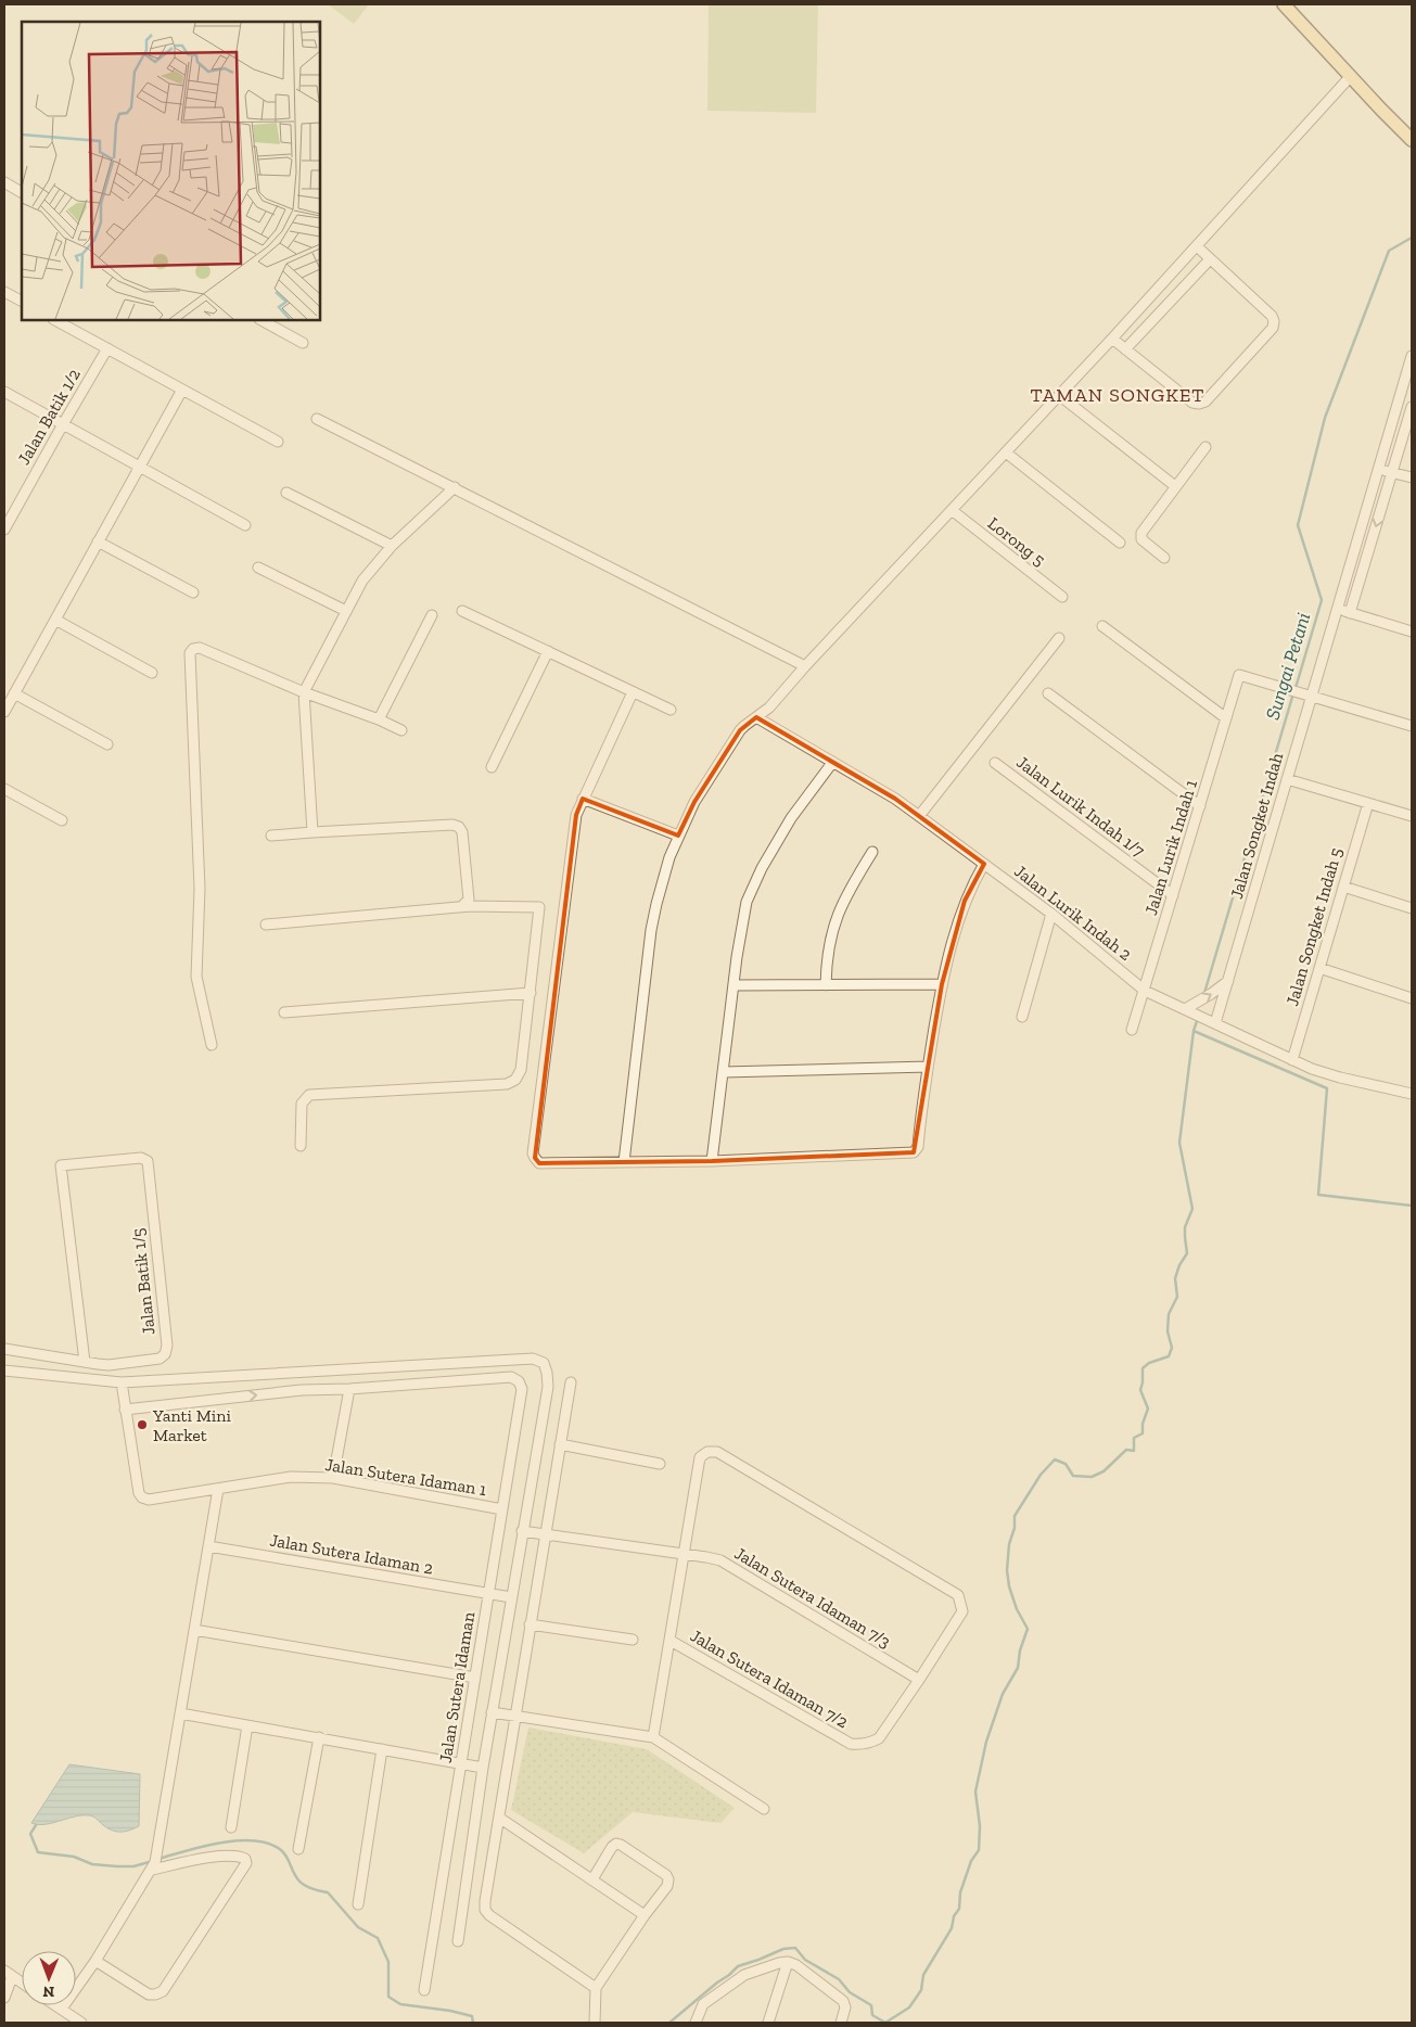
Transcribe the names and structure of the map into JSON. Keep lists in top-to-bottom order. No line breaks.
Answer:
{"streets":{"street":["Jalan Batik 1/2","Lorong 5","Jalan Lurik Indah 1/7","Jalan Songket Indah","Jalan Lurik Indah 1","Jalan Lurik Indah 2","Jalan Songket Indah 5","Jalan Batik 1/5","Jalan Sutera Idaman 1","Jalan Sutera Idaman 2","Jalan Sutera Idaman 7/3","Jalan Sutera Idaman 7/2","Jalan Sutera Idaman"]},"crossings":[["Jalan Lurik Indah 1/7","Jalan Lurik Indah 1"],["Jalan Songket Indah","Jalan Lurik Indah 1"],["Jalan Songket Indah","Jalan Lurik Indah 2"],["Jalan Lurik Indah 1","Jalan Lurik Indah 2"],["Jalan Lurik Indah 2","Jalan Songket Indah 5"],["Jalan Sutera Idaman 1","Jalan Sutera Idaman"],["Jalan Sutera Idaman 2","Jalan Sutera Idaman"],["Jalan Sutera Idaman 7/3","Jalan Sutera Idaman 7/2"]],"districts":["TAMAN SONGKET"],"water":["Sungai Petani"],"places":["Yanti Mini Market"],"north":"bottom"}
